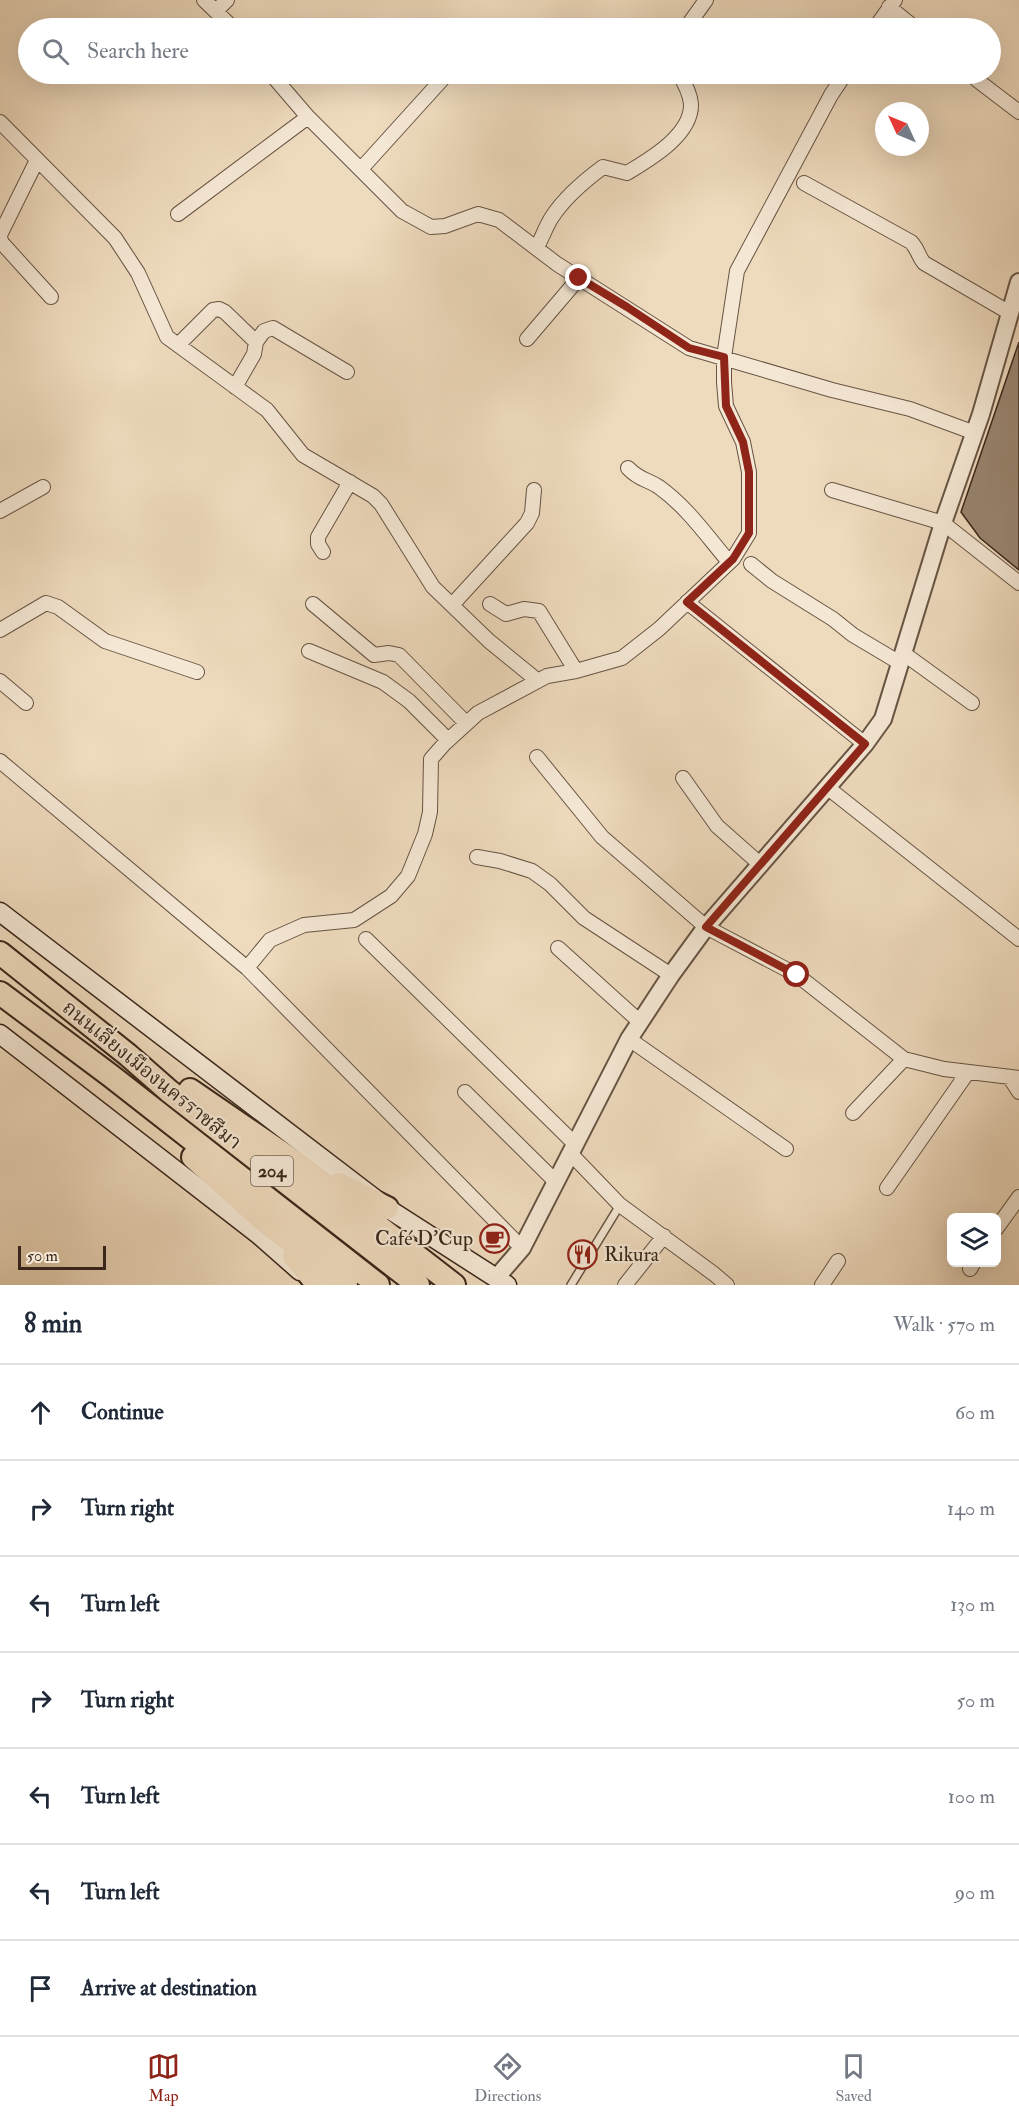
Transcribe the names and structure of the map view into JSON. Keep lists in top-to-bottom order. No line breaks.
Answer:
{"streets":{"highway":["ถนนเลี่ยงเมืองนครราชสีมา","204"]},"places":{"cafe":["Café D'Cup"],"restaurant":["Rikura"]},"scale_bar":"50 m","north":"top left","page":{"search":"Search here","scale":"50 m","heading":["8 min","Walk · 570 m"],"list":[["Continue","60 m"],["Turn right","140 m"],["Turn left","130 m"],["Turn right","50 m"],["Turn left","100 m"],["Turn left","90 m"],"Arrive at destination"],"nav":["Map","Directions","Saved"]}}
